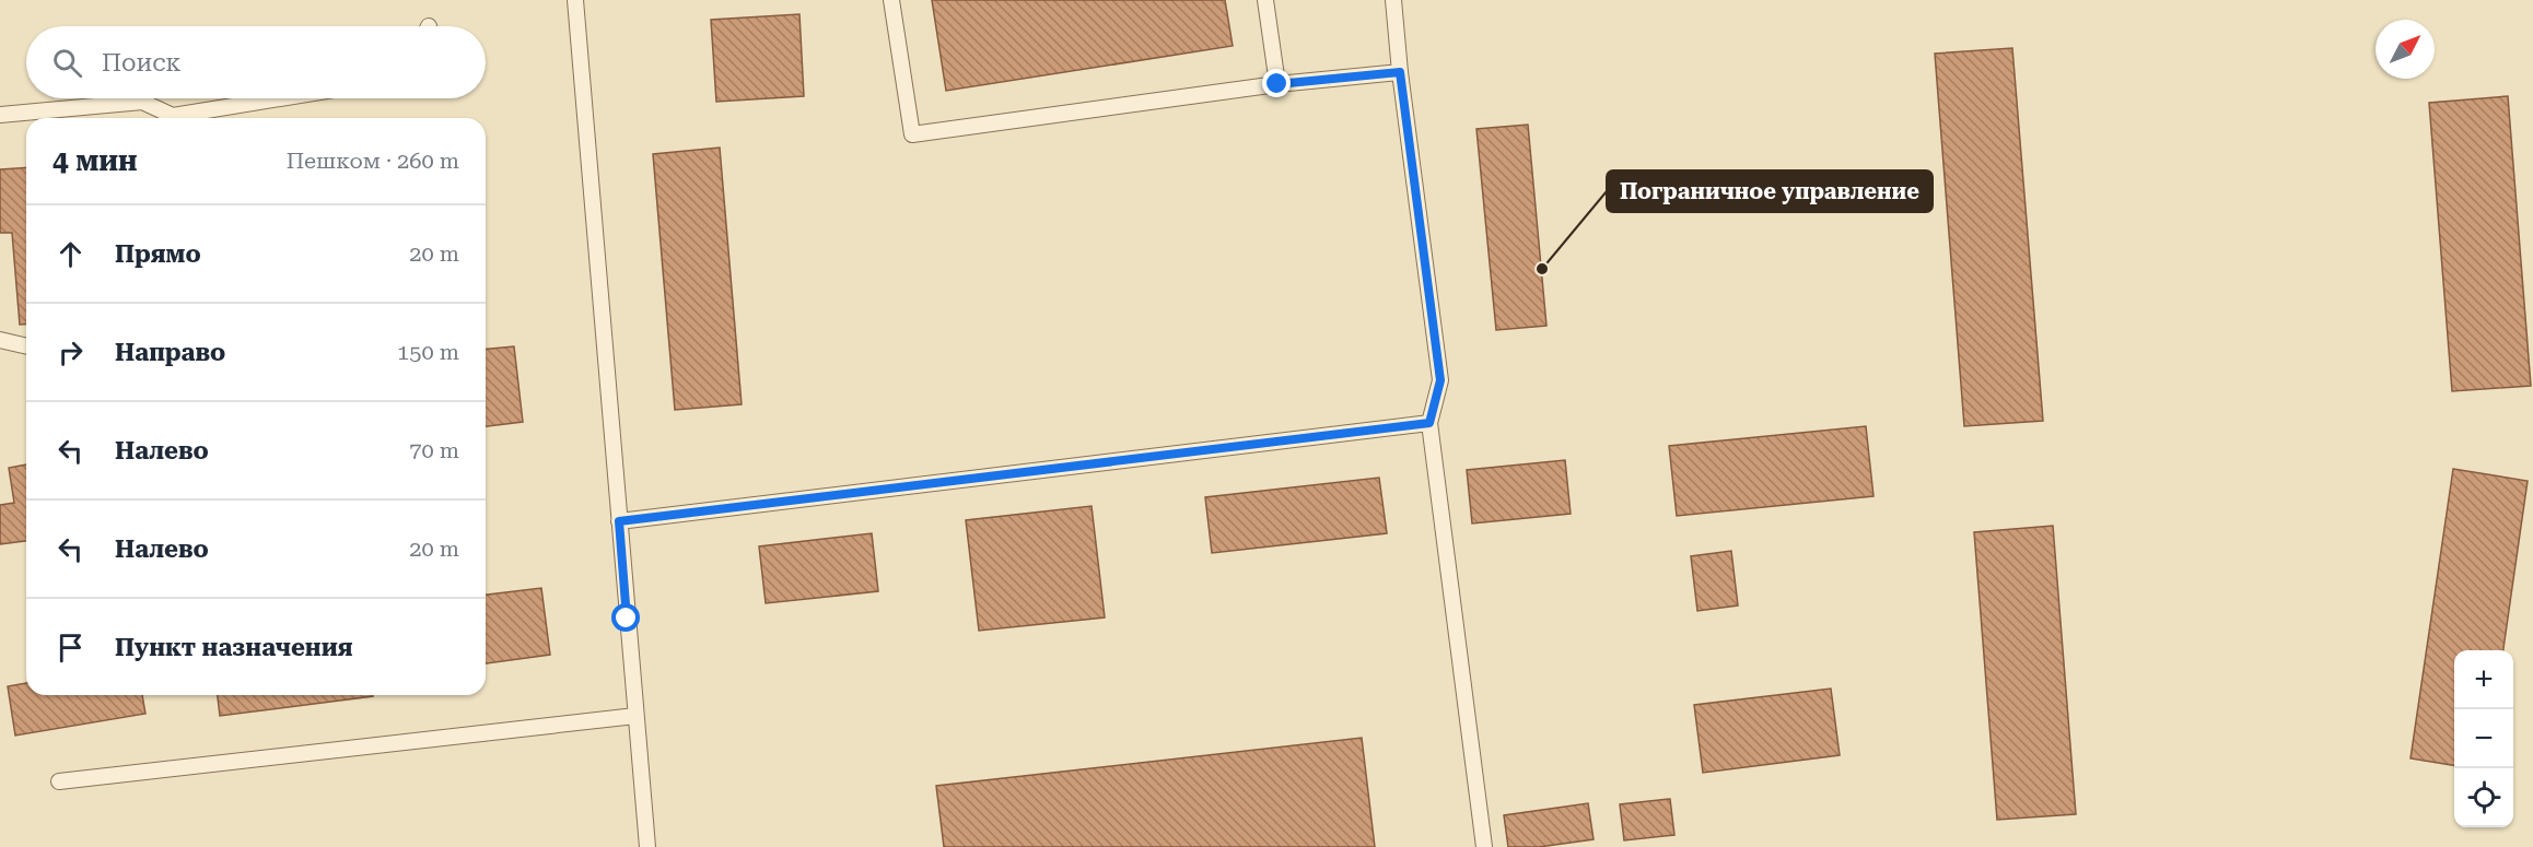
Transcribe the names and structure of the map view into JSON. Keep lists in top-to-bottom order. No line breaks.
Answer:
{"places":["Пограничное управление"],"north":"top right","page":{"search":"Поиск","heading":["4 мин","Пешком · 260 m"],"list":[["Прямо","20 m"],["Направо","150 m"],["Налево","70 m"],["Налево","20 m"],"Пункт назначения"],"map_buttons":["+","−"]}}
